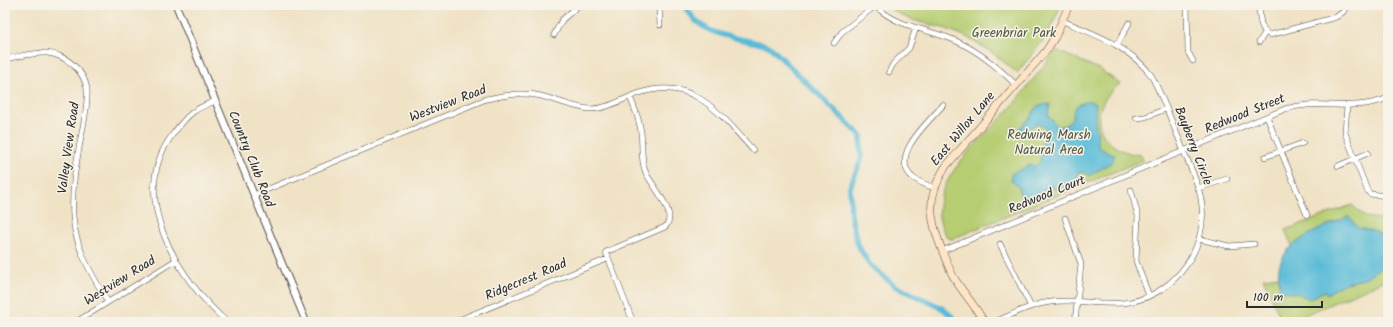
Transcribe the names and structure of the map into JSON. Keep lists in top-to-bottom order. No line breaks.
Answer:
{"streets":{"main road":["East Willox Lane"],"street":["Westview Road","Redwood Street","Bayberry Circle","Valley View Road","Country Club Road","Redwood Court","Ridgecrest Road"]},"crossings":[["Westview Road","Valley View Road"],["Westview Road","Country Club Road"],["Redwood Street","Bayberry Circle"],["Redwood Street","Redwood Court"],["East Willox Lane","Bayberry Circle"],["East Willox Lane","Redwood Court"]],"parks":["Greenbriar Park","Redwing Marsh Natural Area"],"scale_bar":"100 m"}
